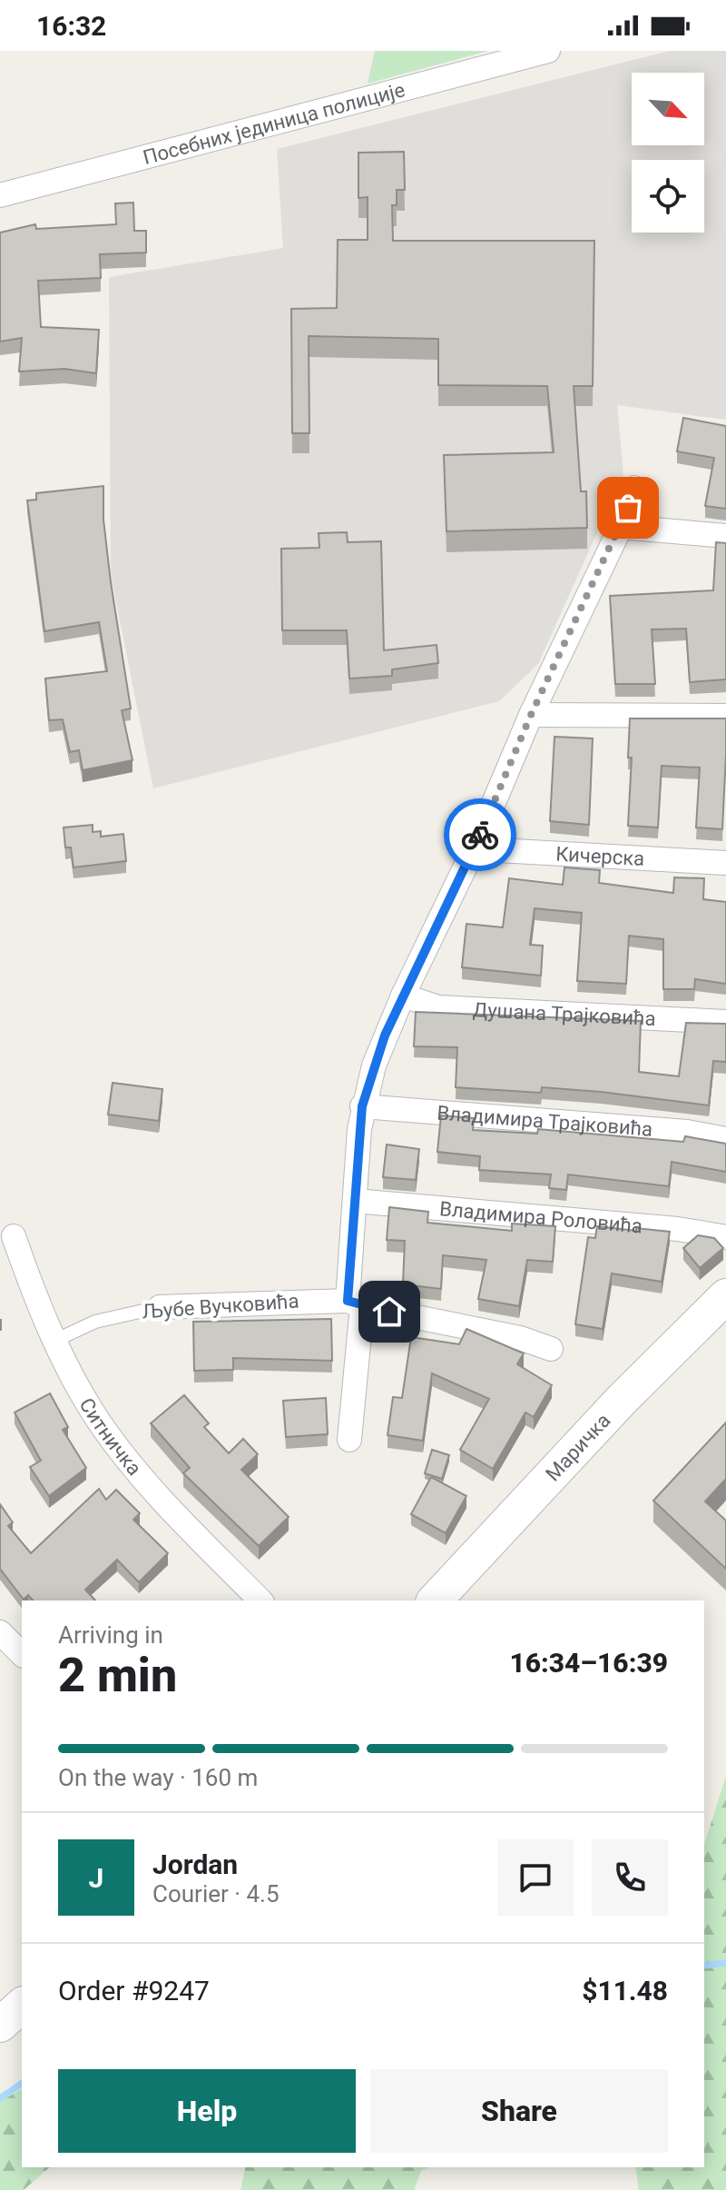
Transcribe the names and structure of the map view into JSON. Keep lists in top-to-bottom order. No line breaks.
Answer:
{"streets":{"street":["Посебних јединица полиције","Кичерска","Душана Трајковића","Владимира Трајковића","Владимира Роловића","Љубе Вучковића","Ситничка","Маричка"]},"crossings":[["Љубе Вучковића","Ситничка"]],"north":"bottom right","page":{"status":"16:32","heading":["2 min","Arriving in","16:34–16:39"],"panel":["Jordan","Courier · 4.5","Order #9247","$11.48"],"bar":"On the way · 160 m","round":"J","buttons":["Help","Share"]}}
